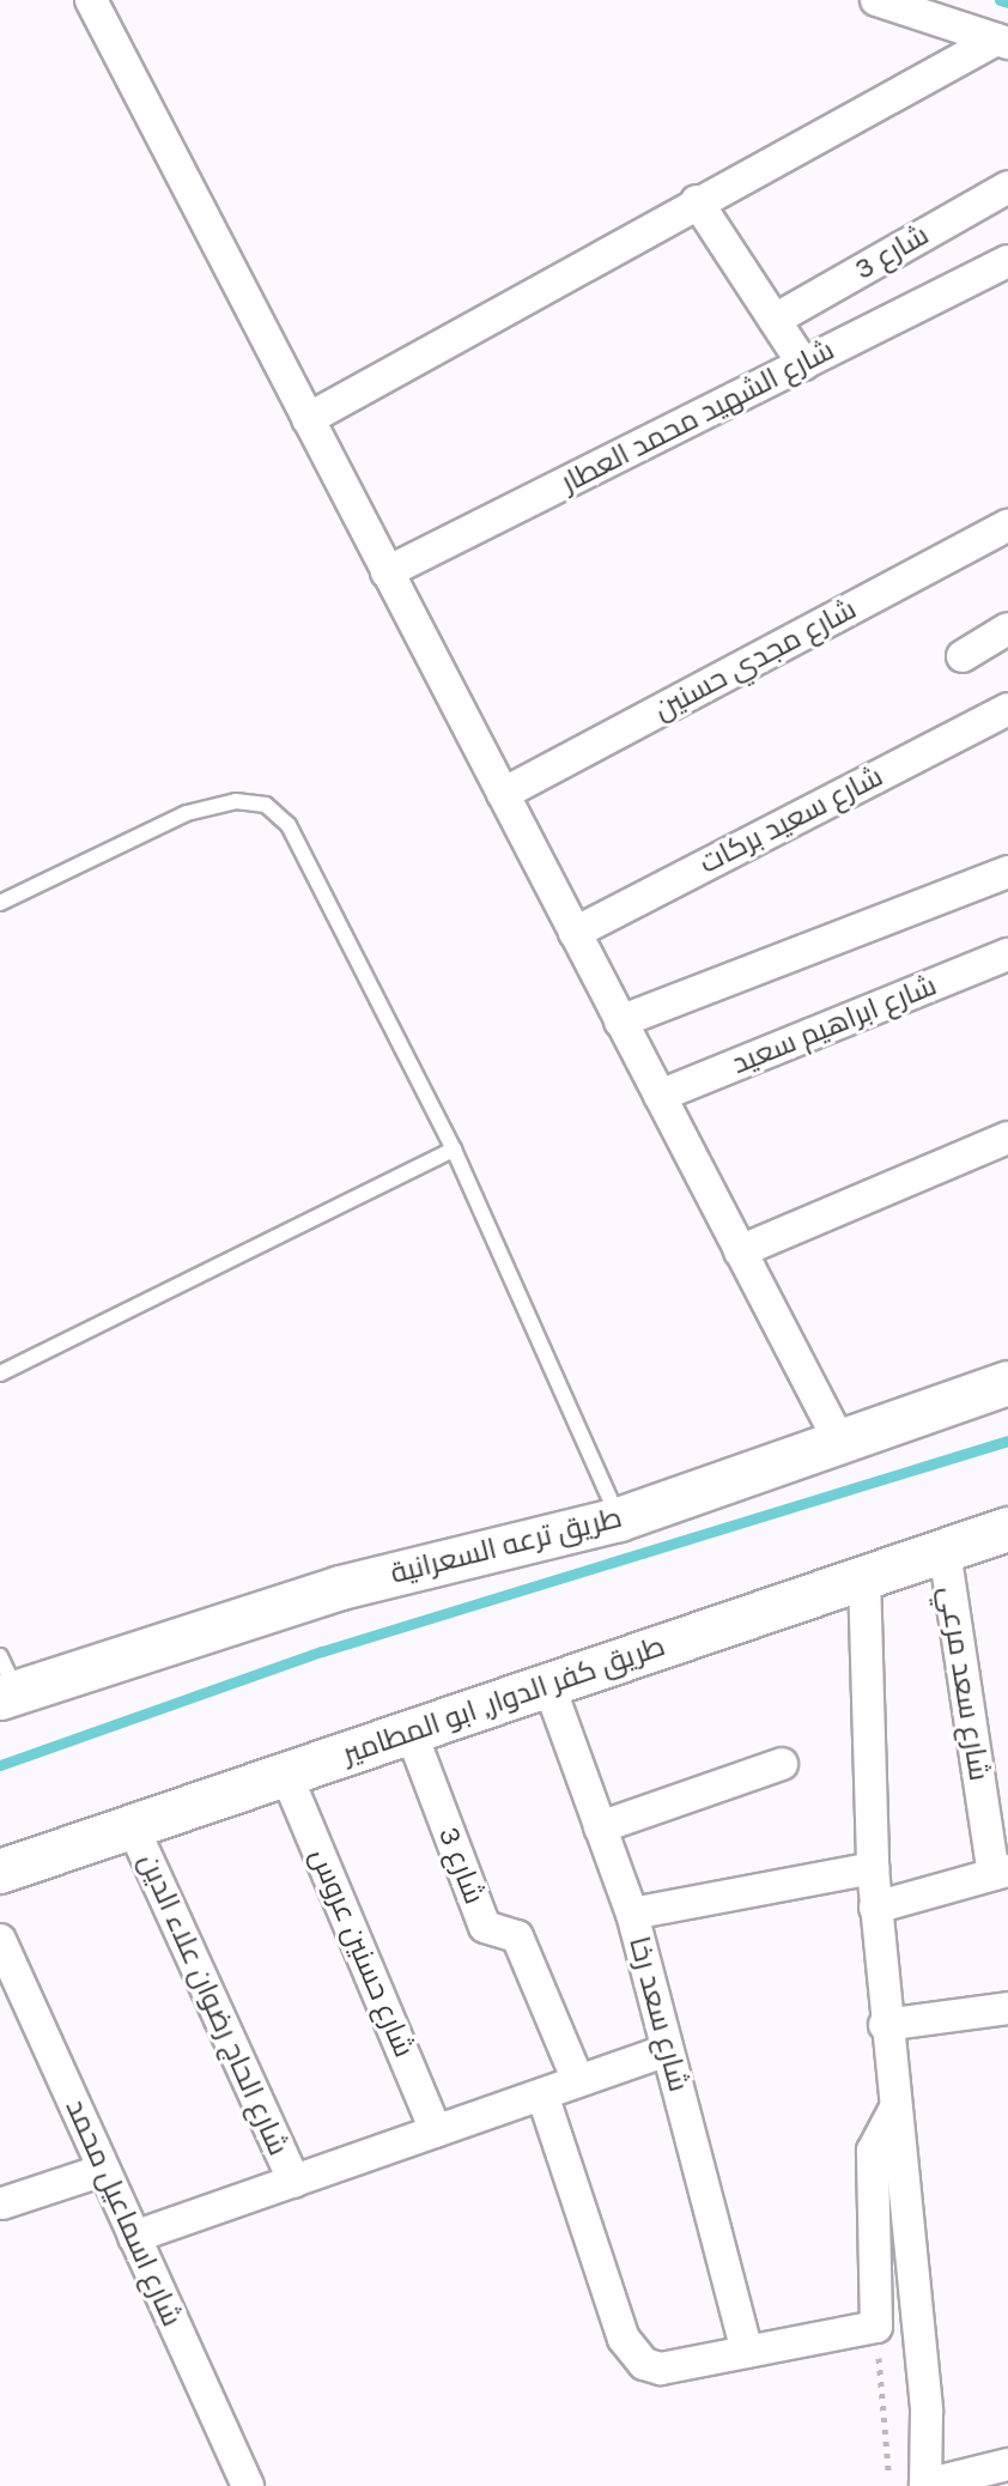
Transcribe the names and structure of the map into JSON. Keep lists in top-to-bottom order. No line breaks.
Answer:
{"streets":{"main road":["طريق ترعه السعرانية","طريق كفر الدوار, ابو المطامير"],"street":["شارع 3","شارع الشهيد محمد العطار","شارع مجدي حسنين","شارع سعيد بركات","شارع ابراهيم سعيد","شارع سعد مرعي","شارع حسنين عروس","شارع الحاج رضوان علاء الدين","شارع سعد رخا","شارع اسماعيل محمد"]},"crossings":[["شارع 3","طريق كفر الدوار, ابو المطامير"],["شارع سعد مرعي","طريق كفر الدوار, ابو المطامير"],["طريق كفر الدوار, ابو المطامير","شارع حسنين عروس"],["طريق كفر الدوار, ابو المطامير","شارع الحاج رضوان علاء الدين"],["طريق كفر الدوار, ابو المطامير","شارع سعد رخا"]]}
